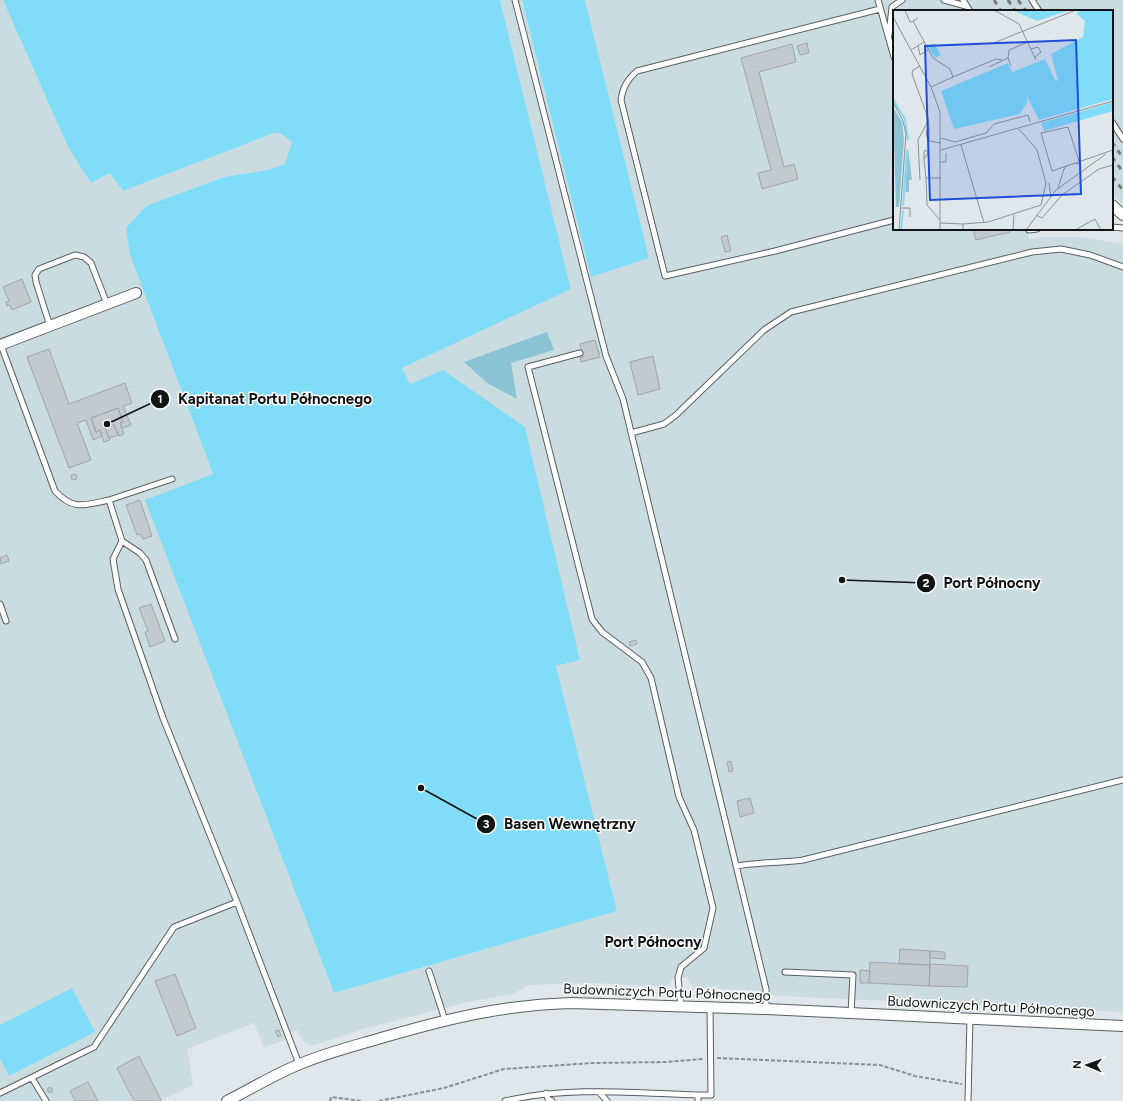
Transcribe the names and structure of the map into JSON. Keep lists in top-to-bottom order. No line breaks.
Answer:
{"streets":{"street":["Budowniczych Portu Północnego"]},"districts":["Port Północny"],"places":["Kapitanat Portu Północnego","Port Północny","Basen Wewnętrzny"],"north":"left"}
